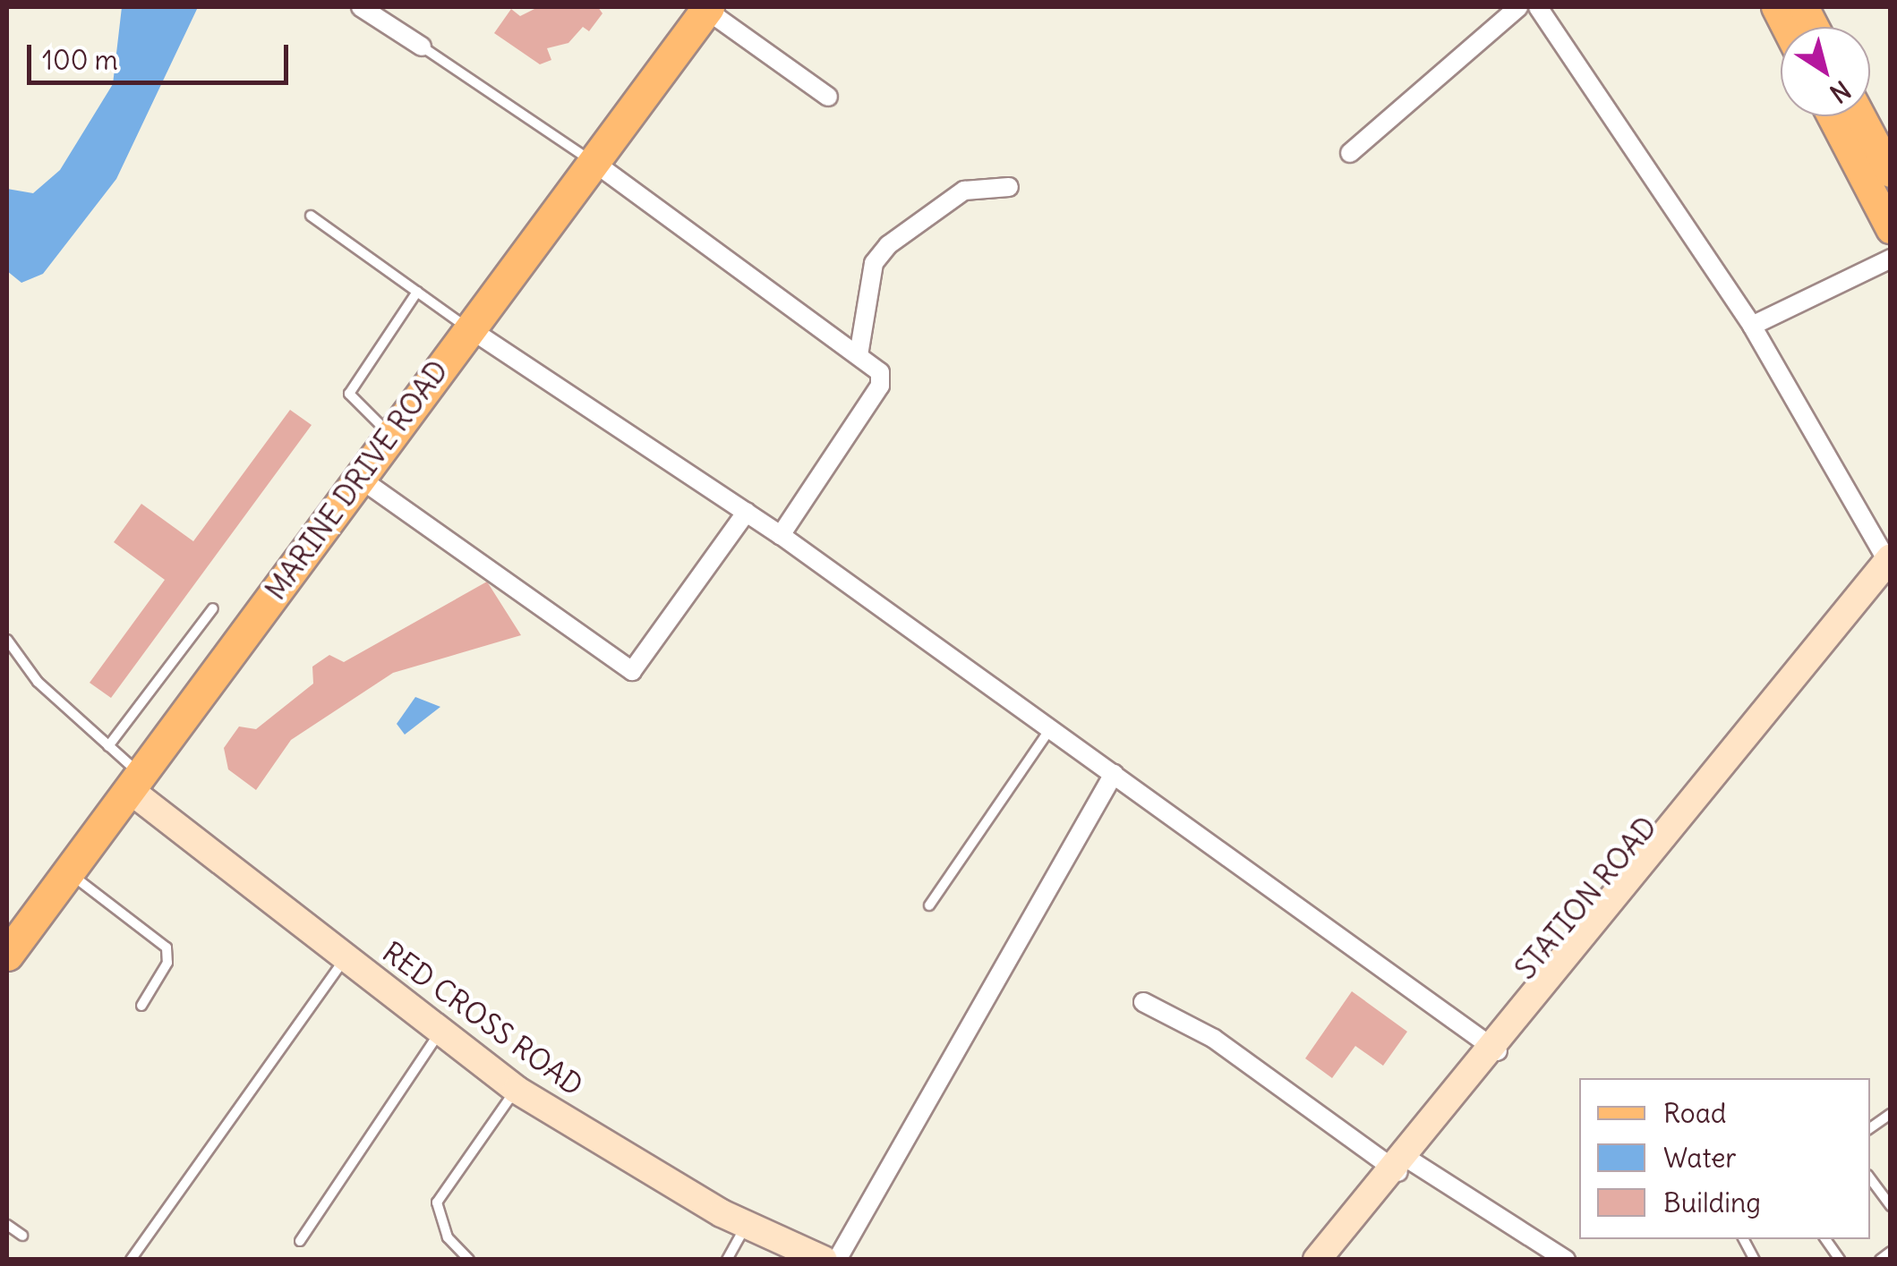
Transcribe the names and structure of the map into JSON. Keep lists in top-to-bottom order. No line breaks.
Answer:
{"streets":{"highway":["MARINE DRIVE ROAD"],"main road":["STATION ROAD","RED CROSS ROAD"]},"crossings":[["MARINE DRIVE ROAD","RED CROSS ROAD"]],"legend":["Road","Water","Building"],"scale_bar":"100 m","north":"bottom right"}
